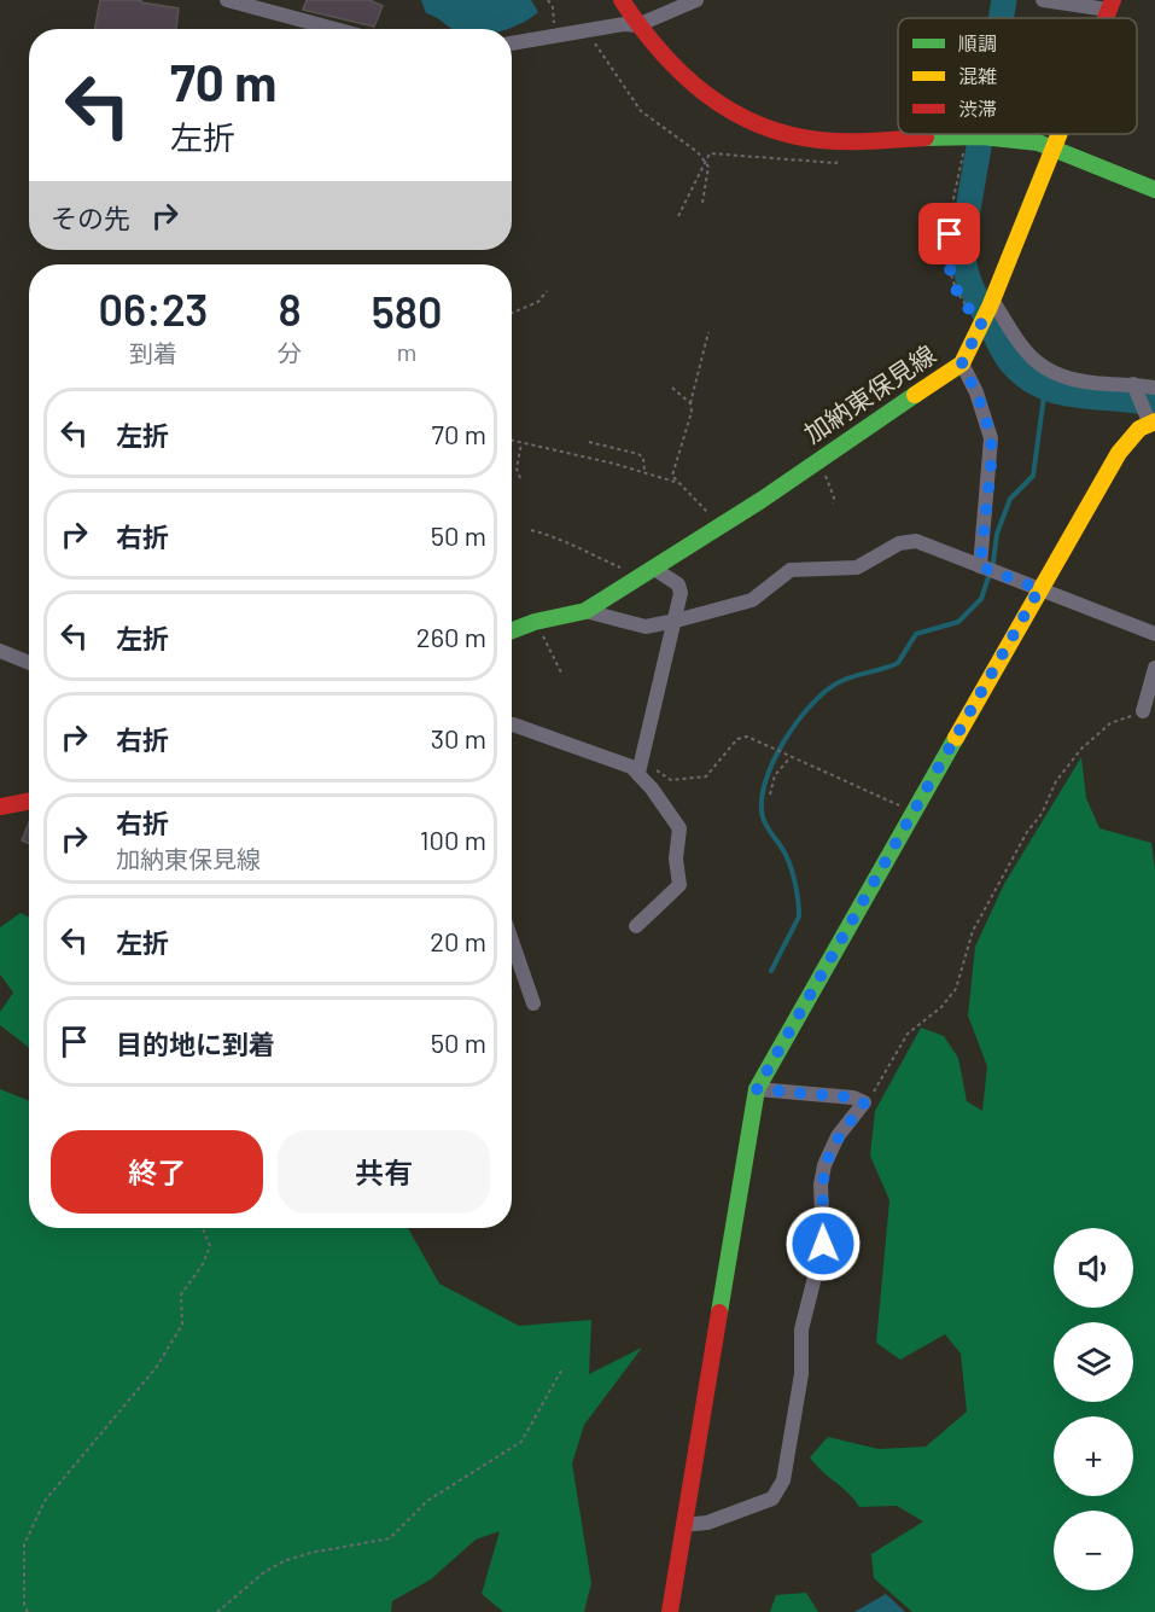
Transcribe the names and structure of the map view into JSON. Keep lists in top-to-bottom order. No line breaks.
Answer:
{"streets":{"street":["加納東保見線"]},"legend":["順調","混雑","渋滞"],"page":{"turn":["70 m","左折"],"then":"その先","eta":["06:23","到着","8","分","580","m"],"list":[{"name":"左折","value":"70 m"},{"name":"右折","value":"50 m"},{"name":"左折","value":"260 m"},{"name":"右折","value":"30 m"},{"name":"右折","note":"加納東保見線","value":"100 m"},{"name":"左折","value":"20 m"},{"name":"目的地に到着","value":"50 m"}],"buttons":["終了","共有"],"map_buttons":["+","−"]}}
